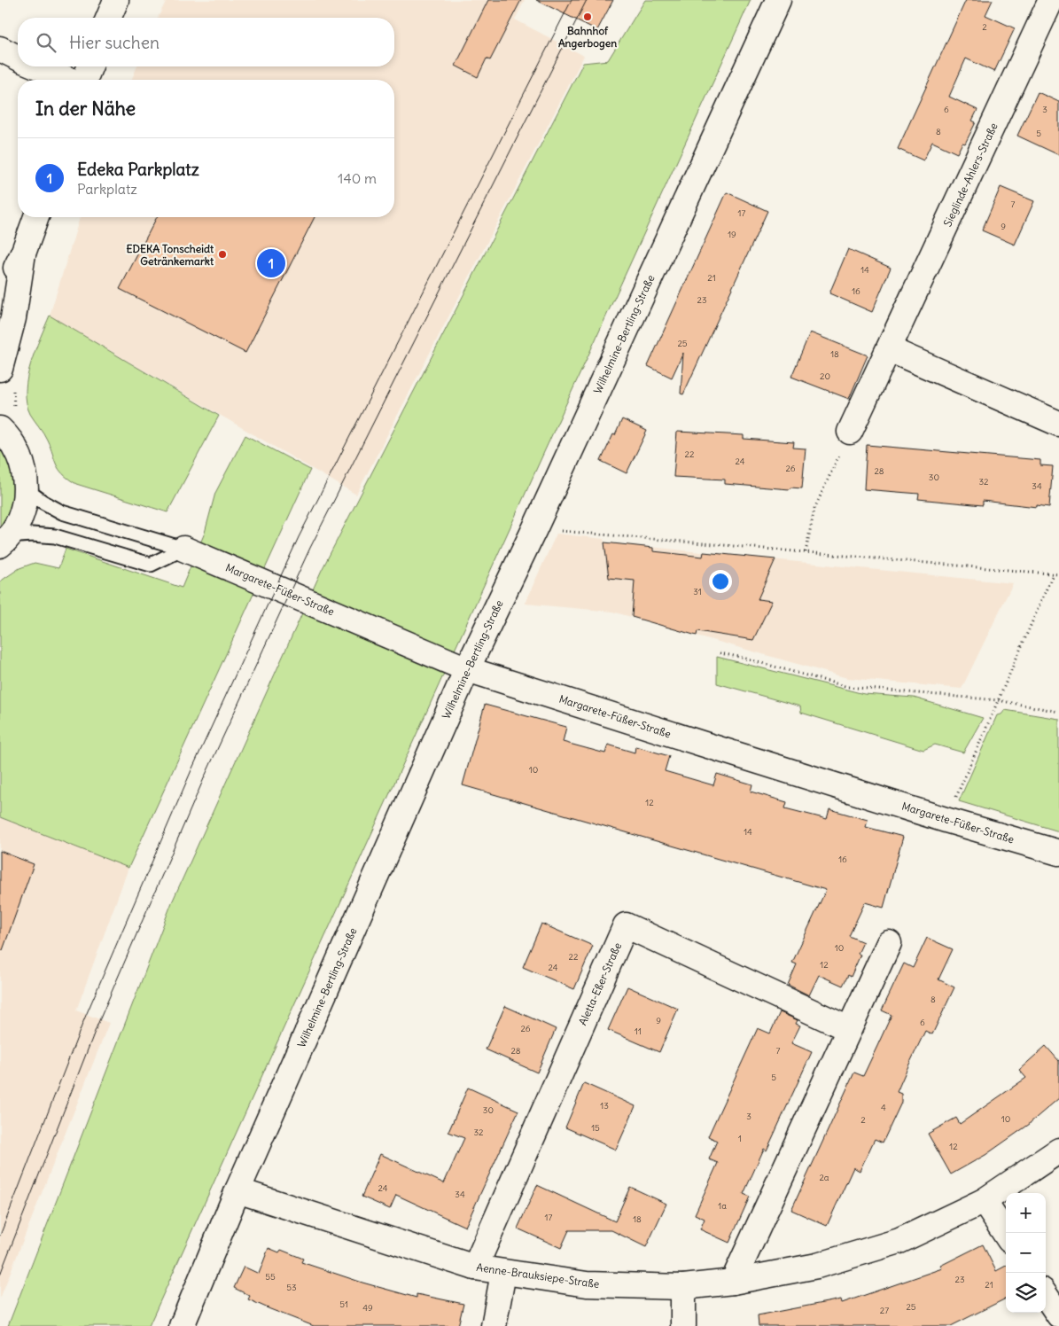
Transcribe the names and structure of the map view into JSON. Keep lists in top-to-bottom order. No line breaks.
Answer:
{"streets":{"street":["Sieglinde-Ahlers-Straße","Wilhelmine-Bertling-Straße","Margarete-Füßer-Straße","Aletta-Eßer-Straße","Aenne-Brauksiepe-Straße"]},"crossings":[["Wilhelmine-Bertling-Straße","Margarete-Füßer-Straße"],["Wilhelmine-Bertling-Straße","Aenne-Brauksiepe-Straße"],["Aletta-Eßer-Straße","Aenne-Brauksiepe-Straße"]],"places":["Bahnhof Angerbogen","EDEKA Tonscheidt Getränkemarkt"],"house_numbers":["2","6","3","8","5","7","17","9","19","14","21","16","23","25","18","20","22","24","26","28","30","32","34","31","10","12","14","16","10","22","12","24","8","9","6","26","11","28","7","5","13","4","30","3","10","2","15","32","1","12","2a","24","34","1a","17","18","55","23","21","53","51","25","49","27"],"page":{"search":"Hier suchen","heading":"In der Nähe","list":[{"mark":"1","name":"Edeka Parkplatz","note":"Parkplatz","value":"140 m"}],"pins":"1","map_buttons":["+","−"]}}
